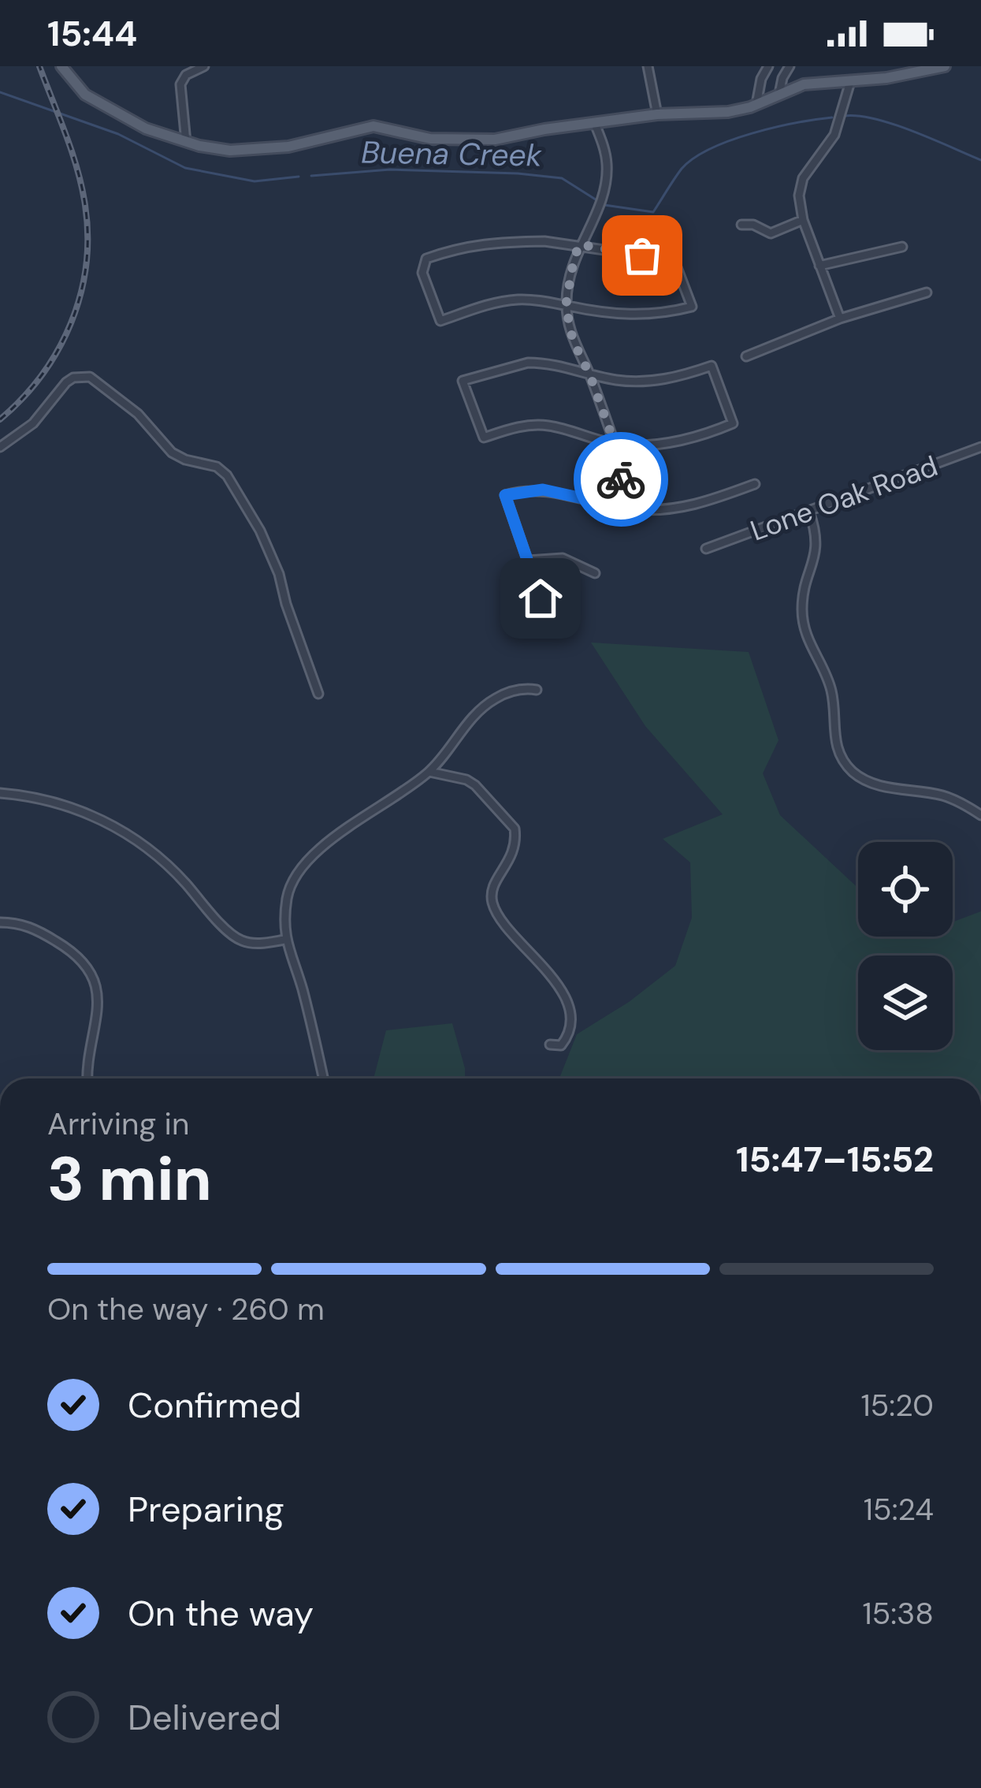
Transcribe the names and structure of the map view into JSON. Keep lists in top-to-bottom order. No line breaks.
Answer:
{"streets":{"street":["Lone Oak Road"]},"water":["Buena Creek"],"page":{"status":"15:44","heading":["3 min","Arriving in","15:47–15:52"],"bar":"On the way · 260 m","list":[["Confirmed","15:20"],["Preparing","15:24"],["On the way","15:38"],"Delivered"]}}
